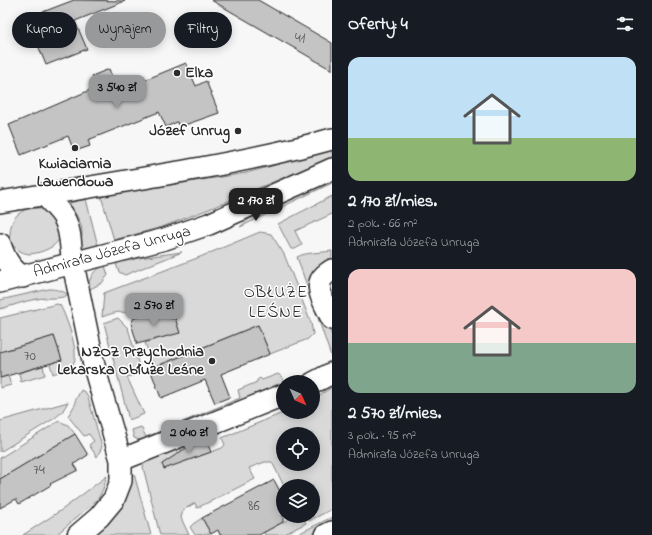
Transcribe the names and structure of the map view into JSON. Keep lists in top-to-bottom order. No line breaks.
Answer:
{"streets":{"street":["Admirała Józefa Unruga"]},"districts":["OBŁUŻE LEŚNE"],"places":["Elka","Józef Unrug","Kwiaciarnia Lawendowa","NZOZ Przychodnia Lekarska Obłuże Leśne"],"house_numbers":["41","70","74","86"],"north":"bottom right","page":{"heading":"Oferty: 4","chip":["Kupno","Wynajem","Filtry"],"list":[{"name":"2 170 zł/mies.","note":"2 pok. · 66 m² · Admirała Józefa Unruga"},{"name":"2 570 zł/mies.","note":"3 pok. · 95 m² · Admirała Józefa Unruga"}],"price":["3 540 zł","2 170 zł","2 570 zł","2 040 zł"]}}
